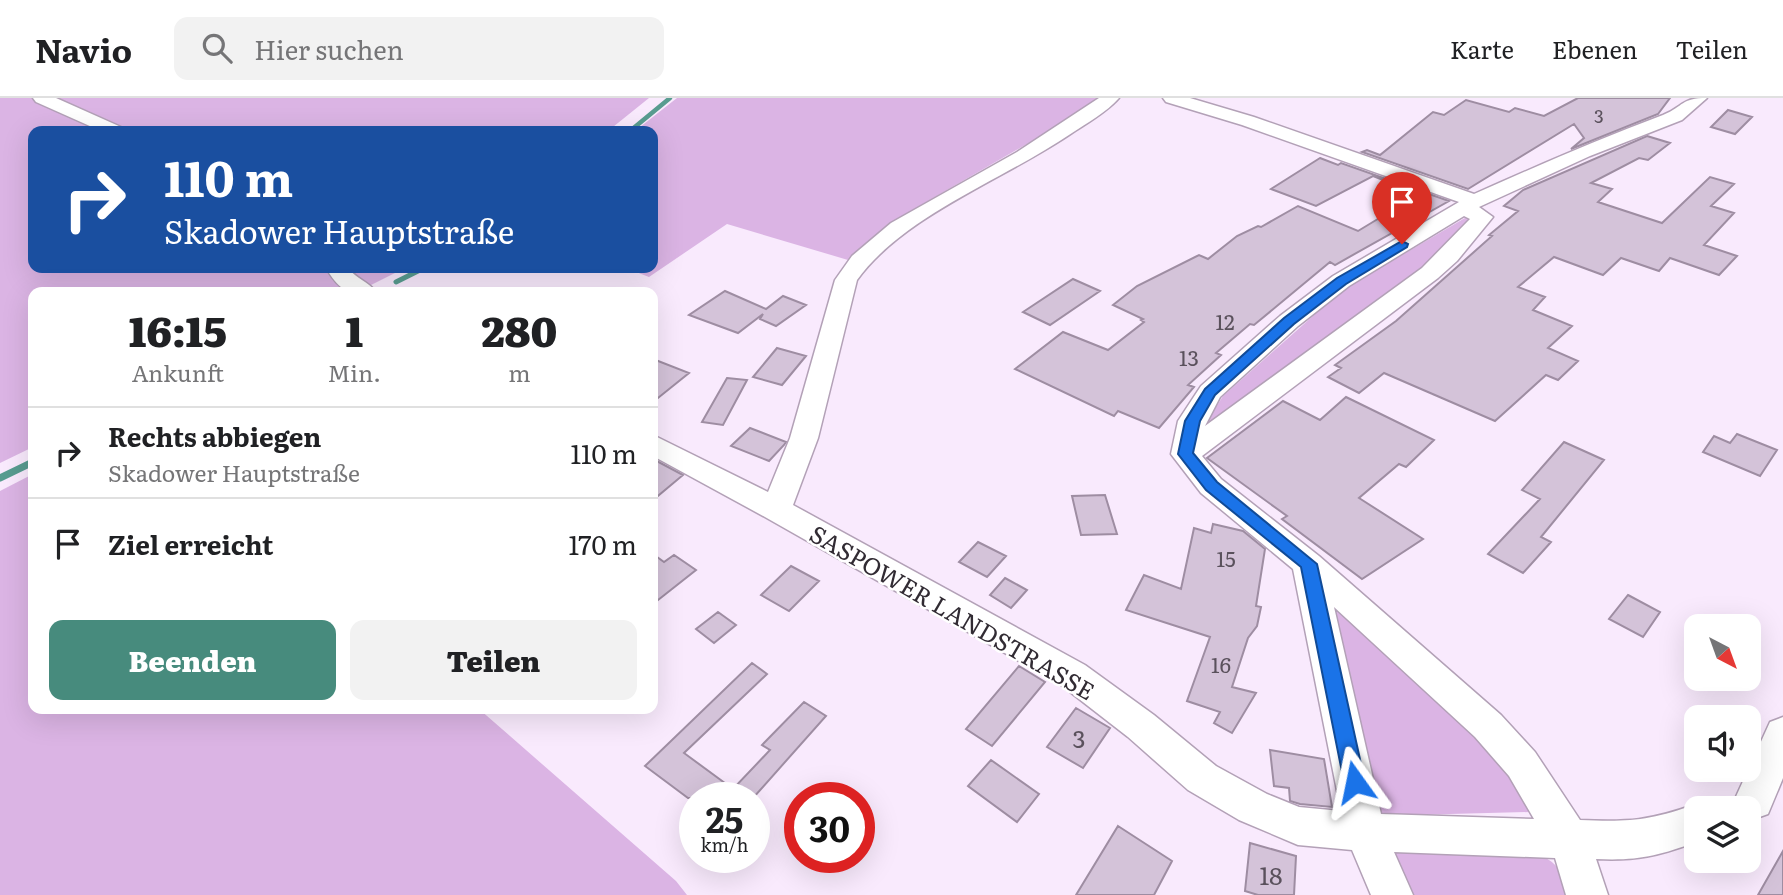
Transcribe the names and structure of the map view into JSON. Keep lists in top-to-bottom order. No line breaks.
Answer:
{"streets":{"street":["SASPOWER LANDSTRASSE"]},"house_numbers":["3","12","13","15","16","3","18"],"north":"bottom right","page":{"header":"Navio","search":"Hier suchen","nav":["Karte","Ebenen","Teilen"],"turn":["110 m","Skadower Hauptstraße"],"eta":["16:15","Ankunft","1","Min.","280","m"],"list":[{"name":"Rechts abbiegen","note":"Skadower Hauptstraße","value":"110 m"},{"name":"Ziel erreicht","value":"170 m"}],"buttons":["Beenden","Teilen"],"speed":"25 km/h","limit":"30"}}
